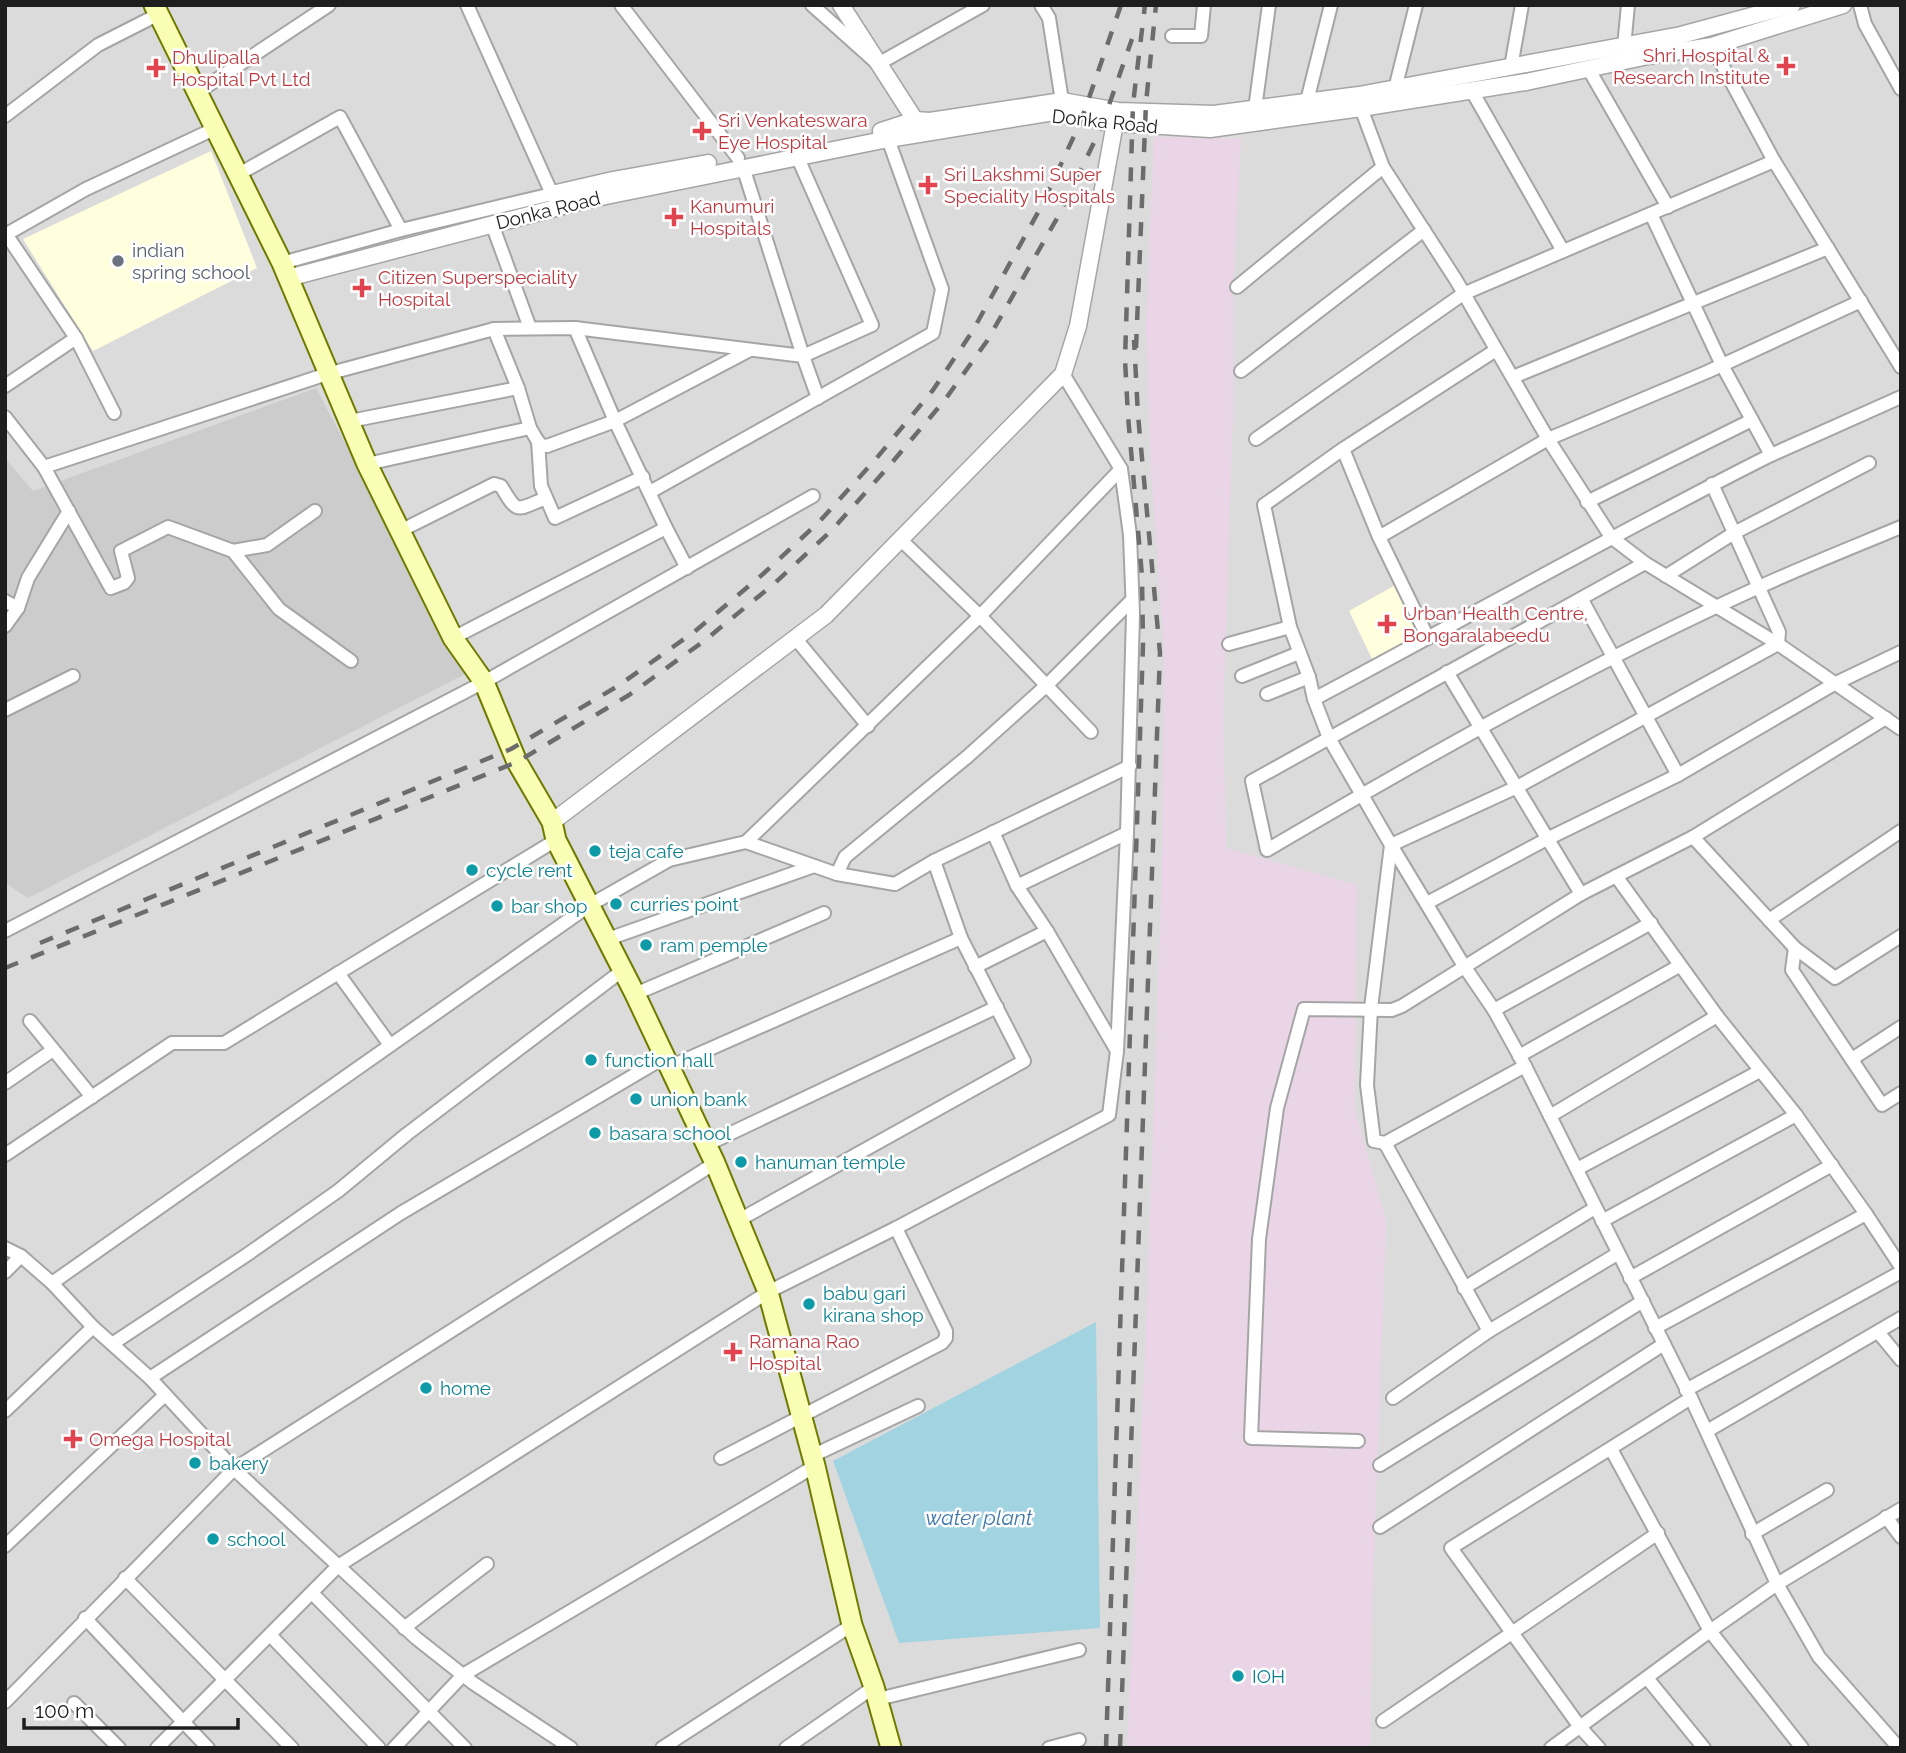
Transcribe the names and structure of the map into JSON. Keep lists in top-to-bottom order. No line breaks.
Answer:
{"streets":{"street":["Donka Road"]},"water":["water plant"],"places":{"health":["Shri Hospital & Research Institute","Dhulipalla Hospital Pvt Ltd","Sri Venkateswara Eye Hospital","Sri Lakshmi Super Speciality Hospitals","Kanumuri Hospitals","Citizen Superspeciality Hospital","Urban Health Centre, Bongaralabeedu","Ramana Rao Hospital","Omega Hospital"],"other":["indian spring school","teja cafe","cycle rent","curries point","bar shop","ram pemple","function hall","union bank","basara school","hanuman temple","babu gari kirana shop","home","bakery","school","IOH"]},"scale_bar":"100 m"}
